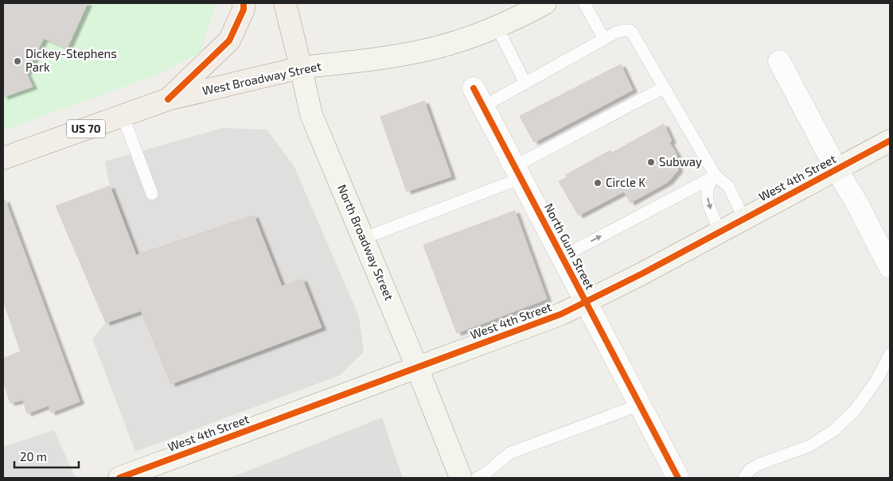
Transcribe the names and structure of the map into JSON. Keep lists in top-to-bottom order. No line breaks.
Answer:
{"streets":{"main road":["West Broadway Street","US 70","North Broadway Street"],"street":["West 4th Street","North Gum Street"]},"crossings":[["West Broadway Street","US 70"],["West Broadway Street","North Broadway Street"],["West 4th Street","North Broadway Street"],["West 4th Street","North Gum Street"]],"places":["Dickey-Stephens Park","Subway","Circle K"],"scale_bar":"20 m"}
